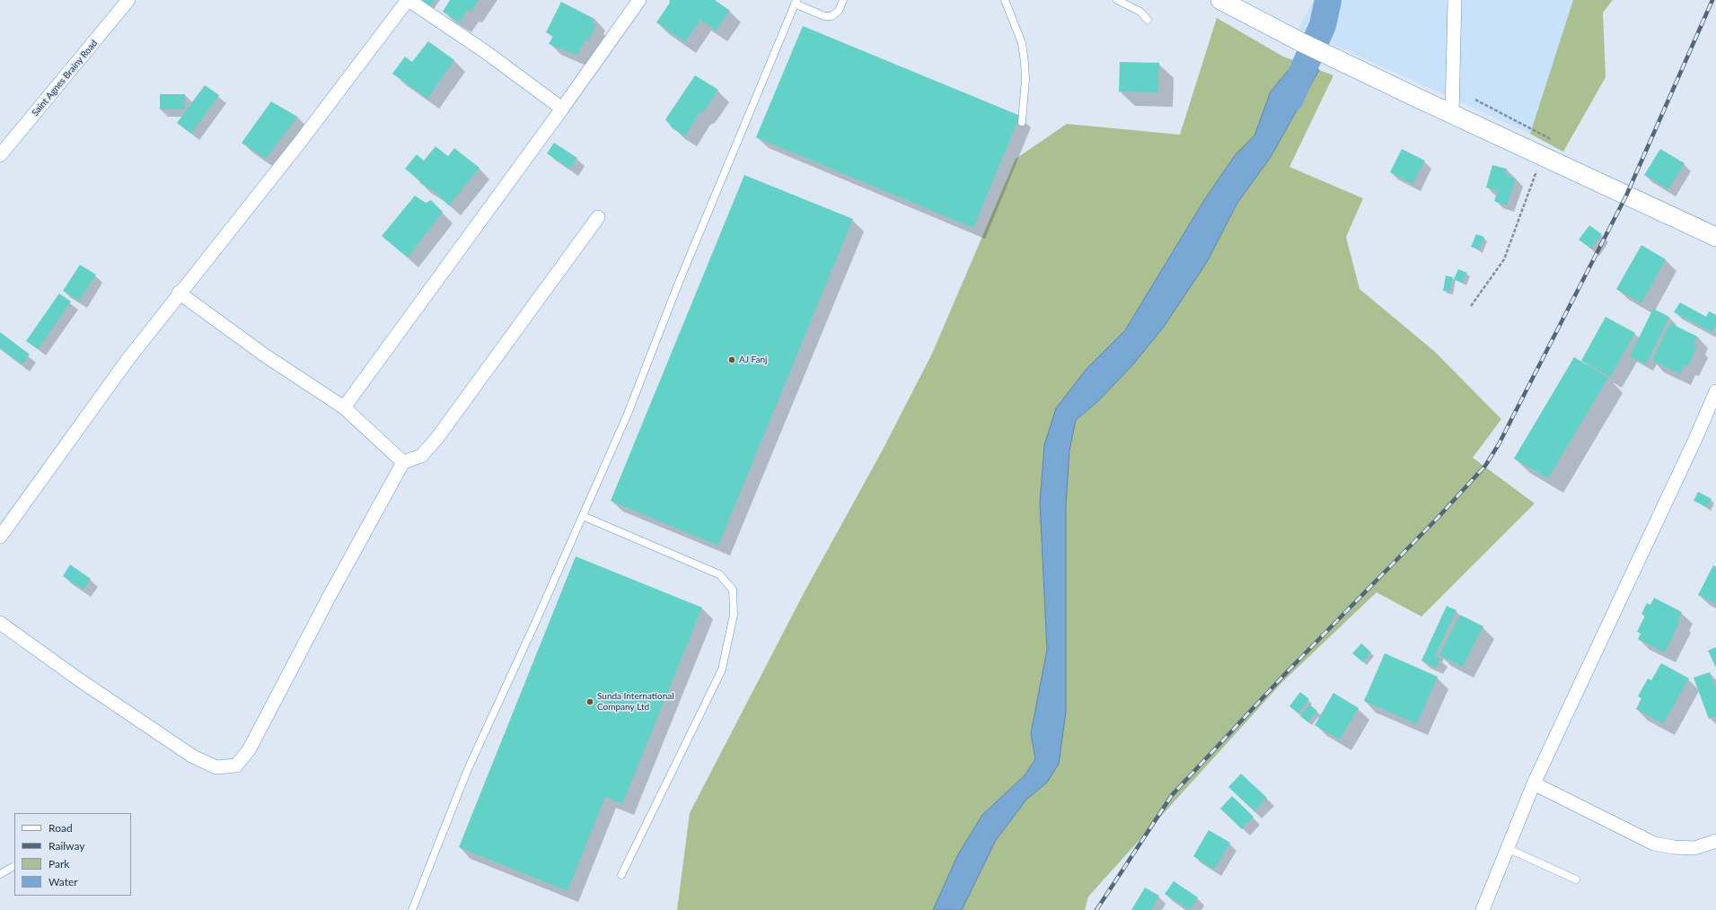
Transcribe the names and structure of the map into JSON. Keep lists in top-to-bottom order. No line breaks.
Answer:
{"streets":{"street":["Saint Agnes Brainy Road"]},"places":["AJ Fanj","Sunda International Company Ltd"],"legend":["Road","Railway","Park","Water"]}
